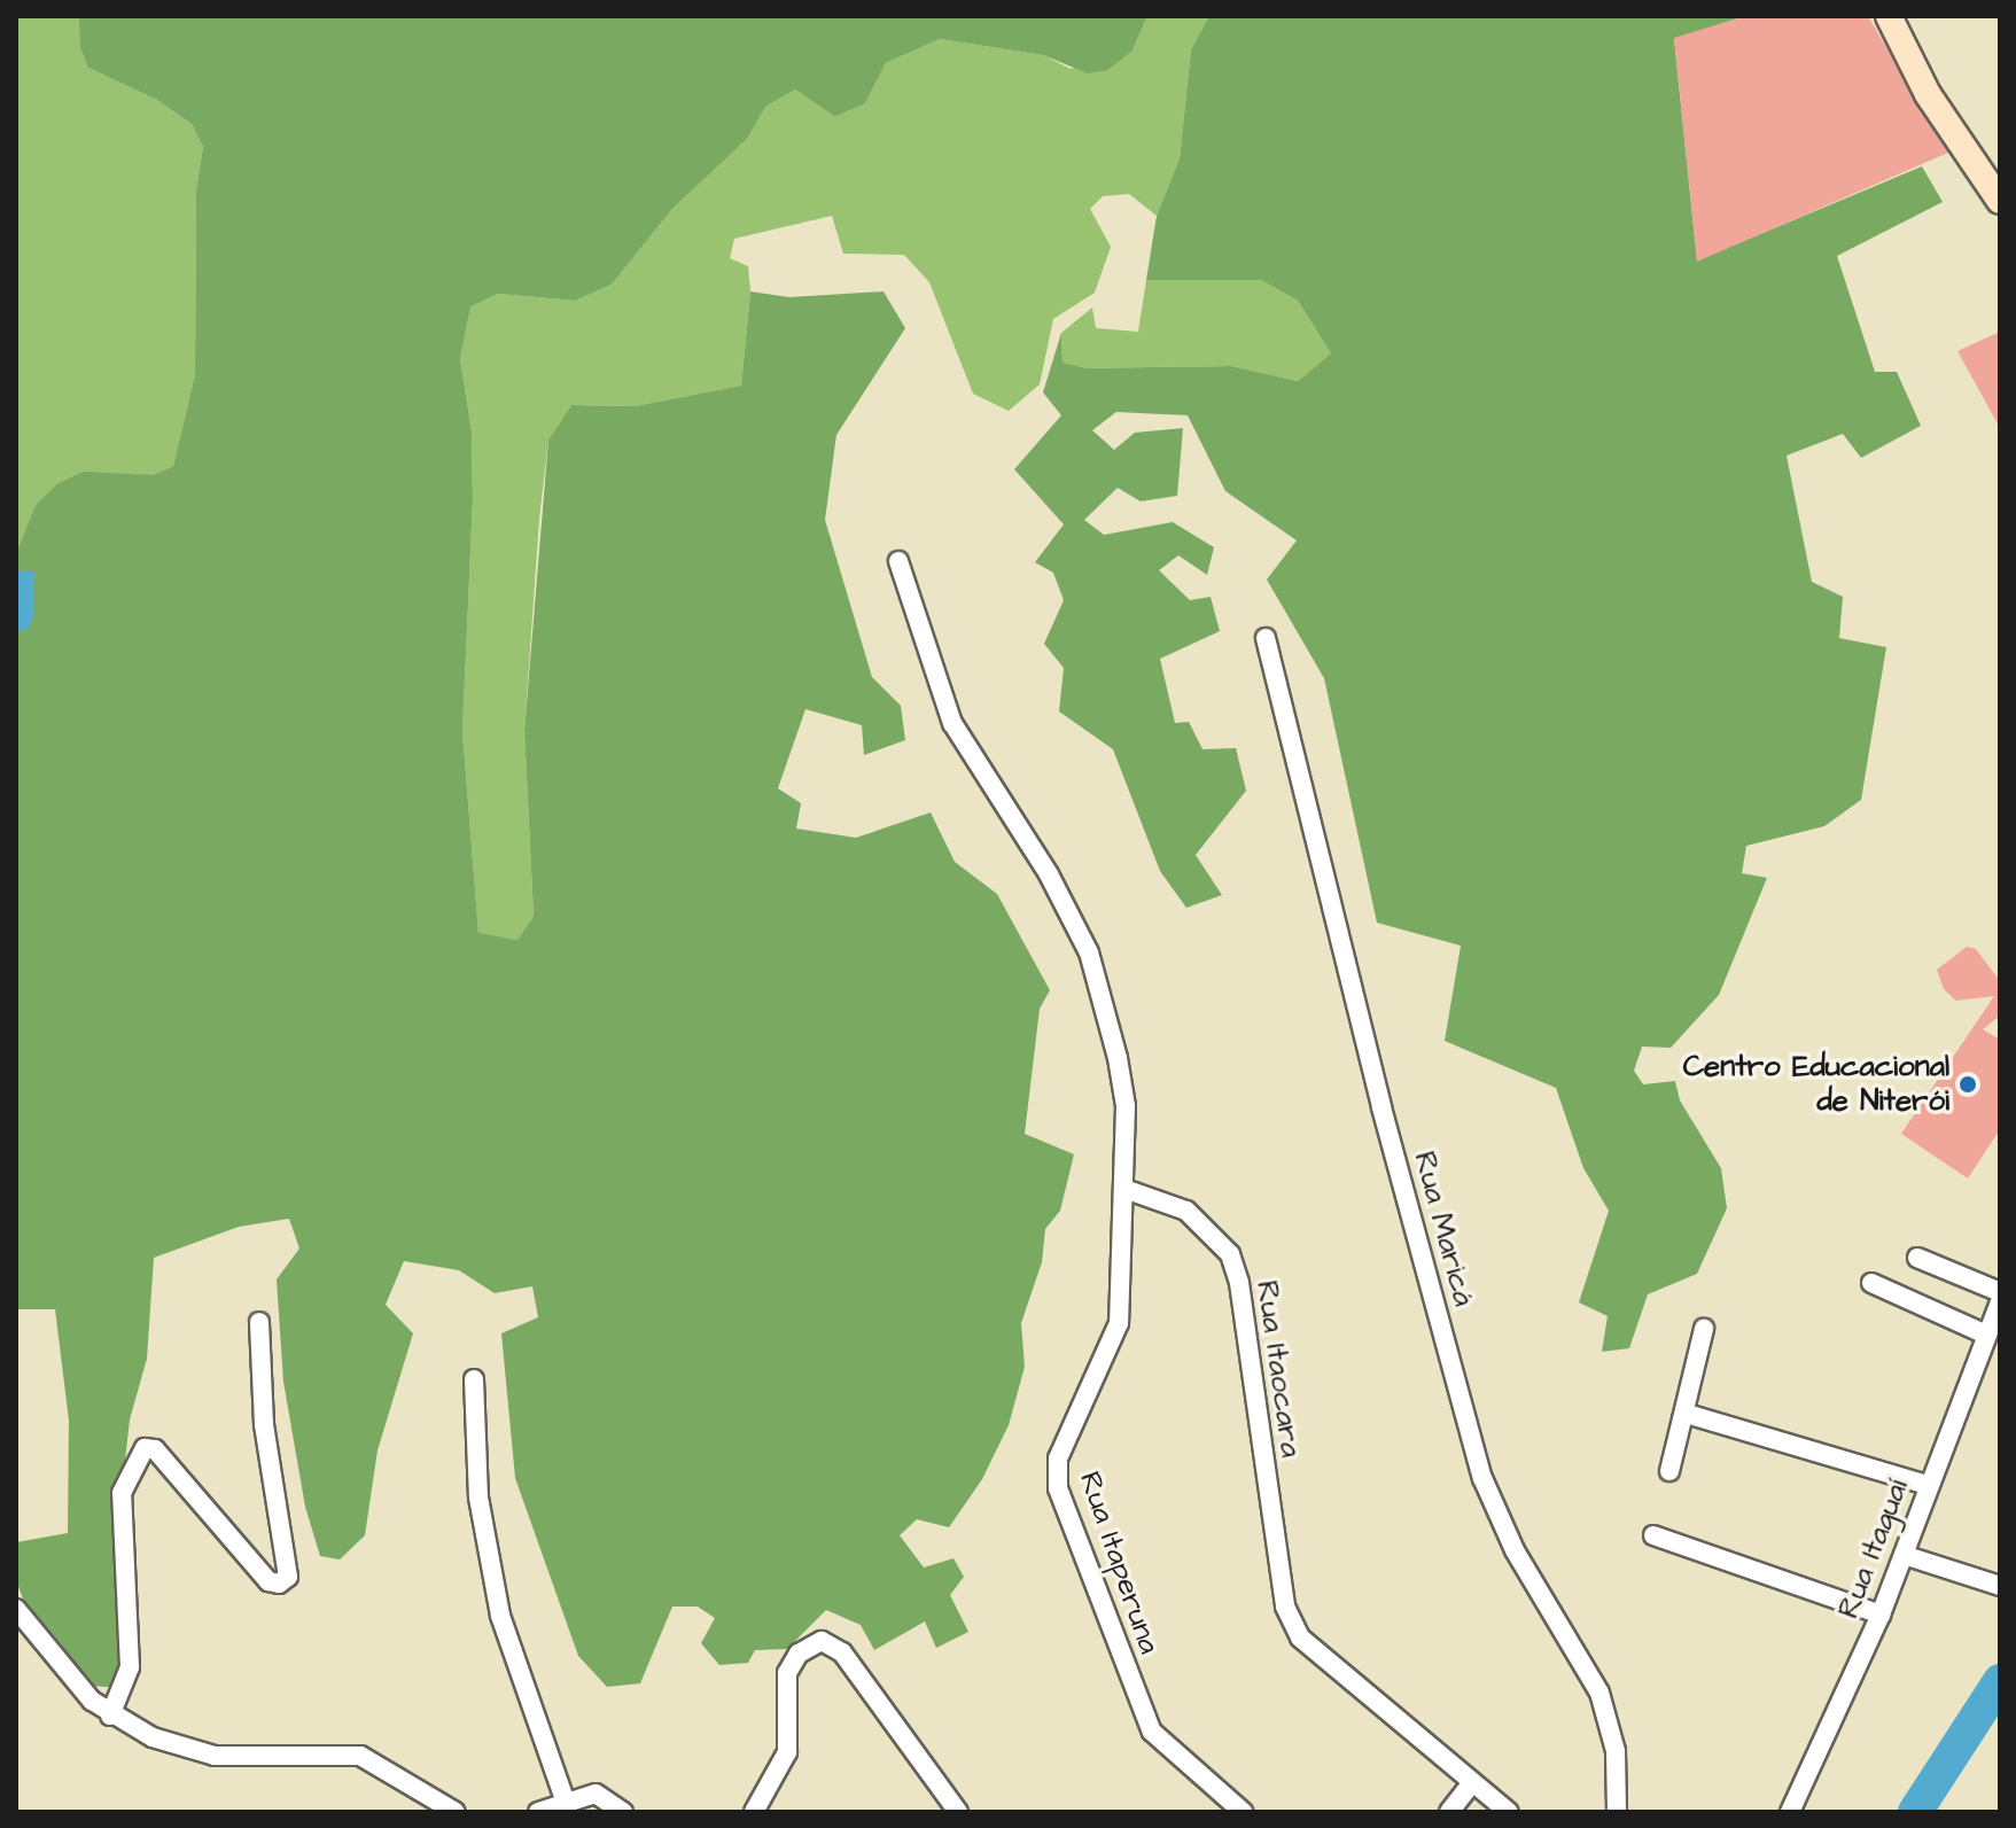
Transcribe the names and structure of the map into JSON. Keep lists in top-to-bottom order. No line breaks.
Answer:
{"streets":{"street":["Rua Maricá","Rua Itaocara","Rua Itaguaí","Rua Itaperuna"]},"crossings":[["Rua Itaocara","Rua Itaperuna"]],"places":["Centro Educacional de Niterói"]}
